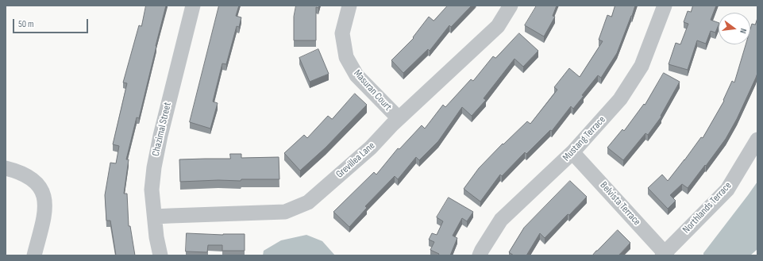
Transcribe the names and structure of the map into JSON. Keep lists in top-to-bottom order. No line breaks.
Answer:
{"streets":{"street":["Masuran Court","Chazimal Street","Mustang Terrace","Grevillea Lane","Belvista Terrace","Northlands Terrace"]},"crossings":[["Masuran Court","Grevillea Lane"],["Chazimal Street","Grevillea Lane"],["Mustang Terrace","Belvista Terrace"],["Belvista Terrace","Northlands Terrace"]],"scale_bar":"50 m","north":"right"}
